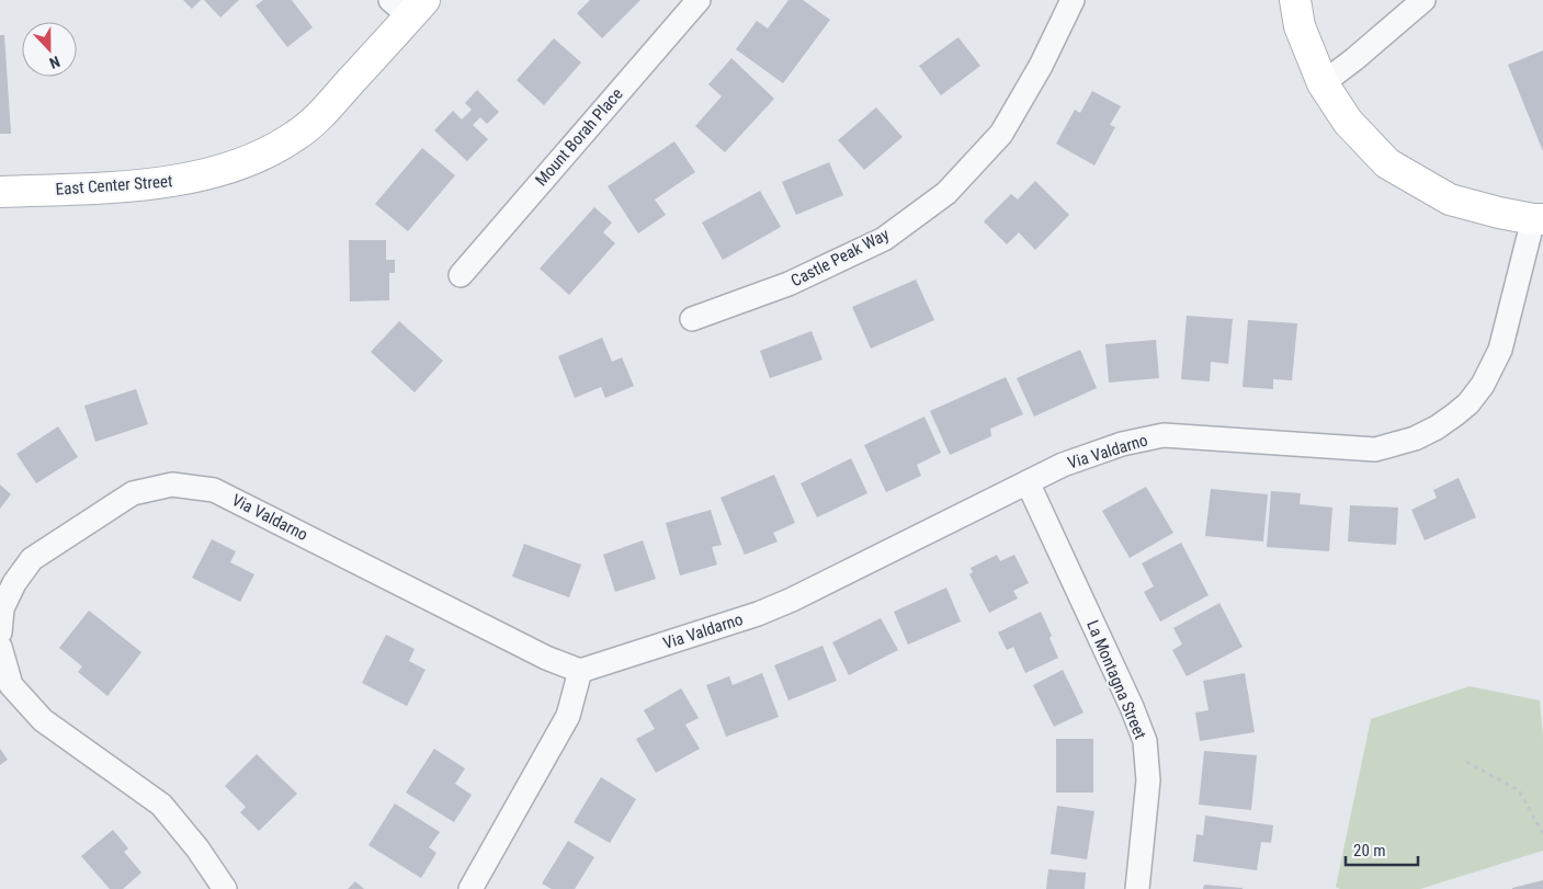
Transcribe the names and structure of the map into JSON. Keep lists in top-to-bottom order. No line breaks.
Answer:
{"streets":{"street":["Mount Borah Place","East Center Street","Castle Peak Way","Via Valdarno","La Montagna Street"]},"crossings":[["Via Valdarno","La Montagna Street"]],"scale_bar":"20 m","north":"bottom"}
